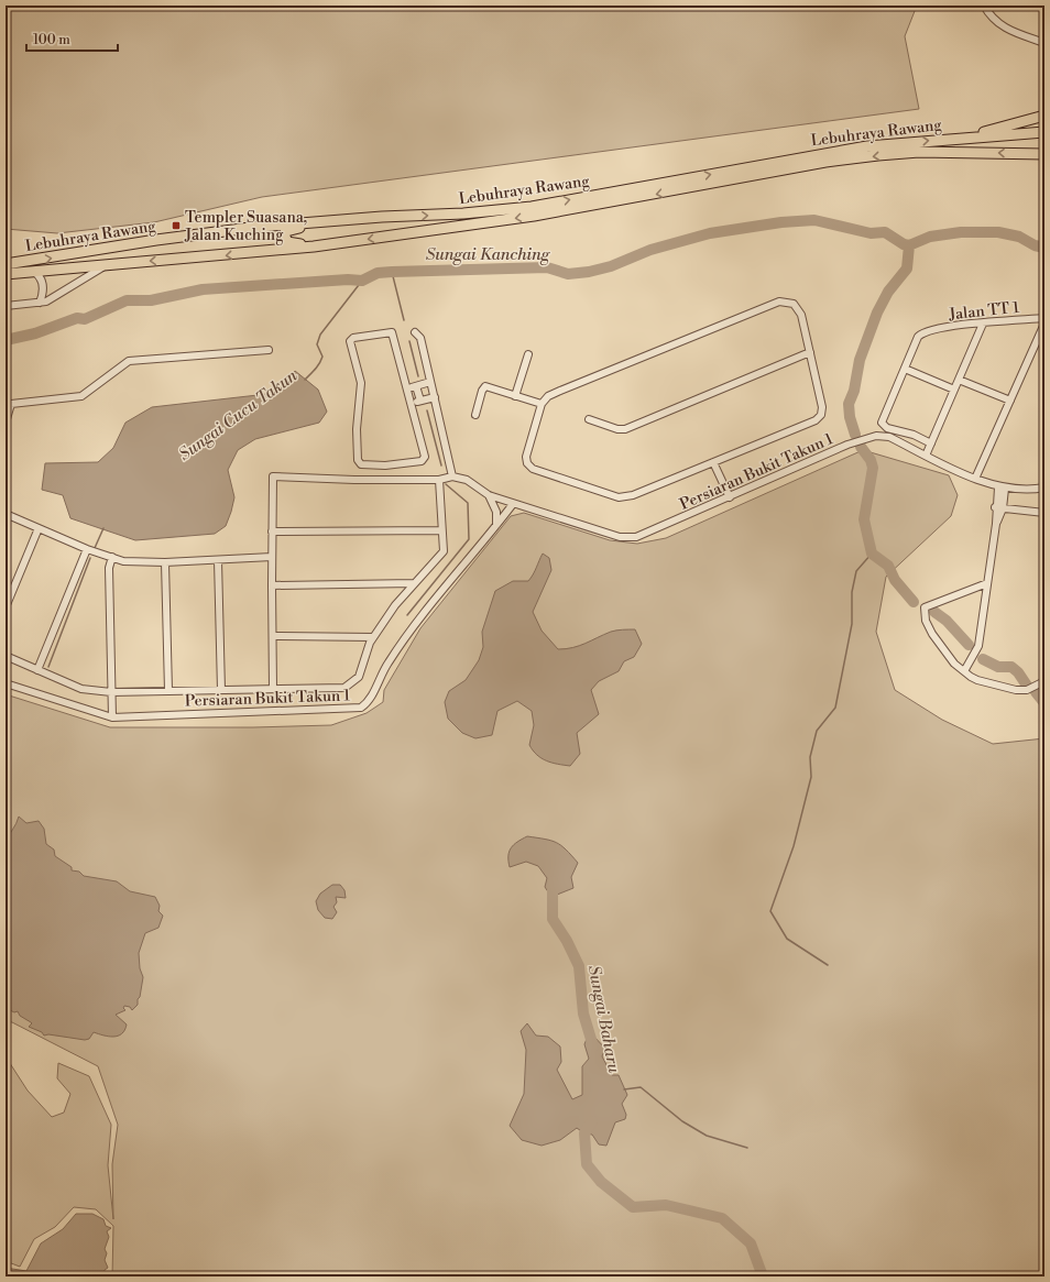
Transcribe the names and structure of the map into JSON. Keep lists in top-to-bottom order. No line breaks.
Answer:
{"streets":{"highway":["Lebuhraya Rawang"],"street":["Jalan TT 1","Persiaran Bukit Takun 1"]},"water":["Sungai Kanching","Sungai Cucu Takun","Sungai Baharu"],"places":{"transit":["Templer Suasana, Jalan Kuching"]},"scale_bar":"100 m"}
